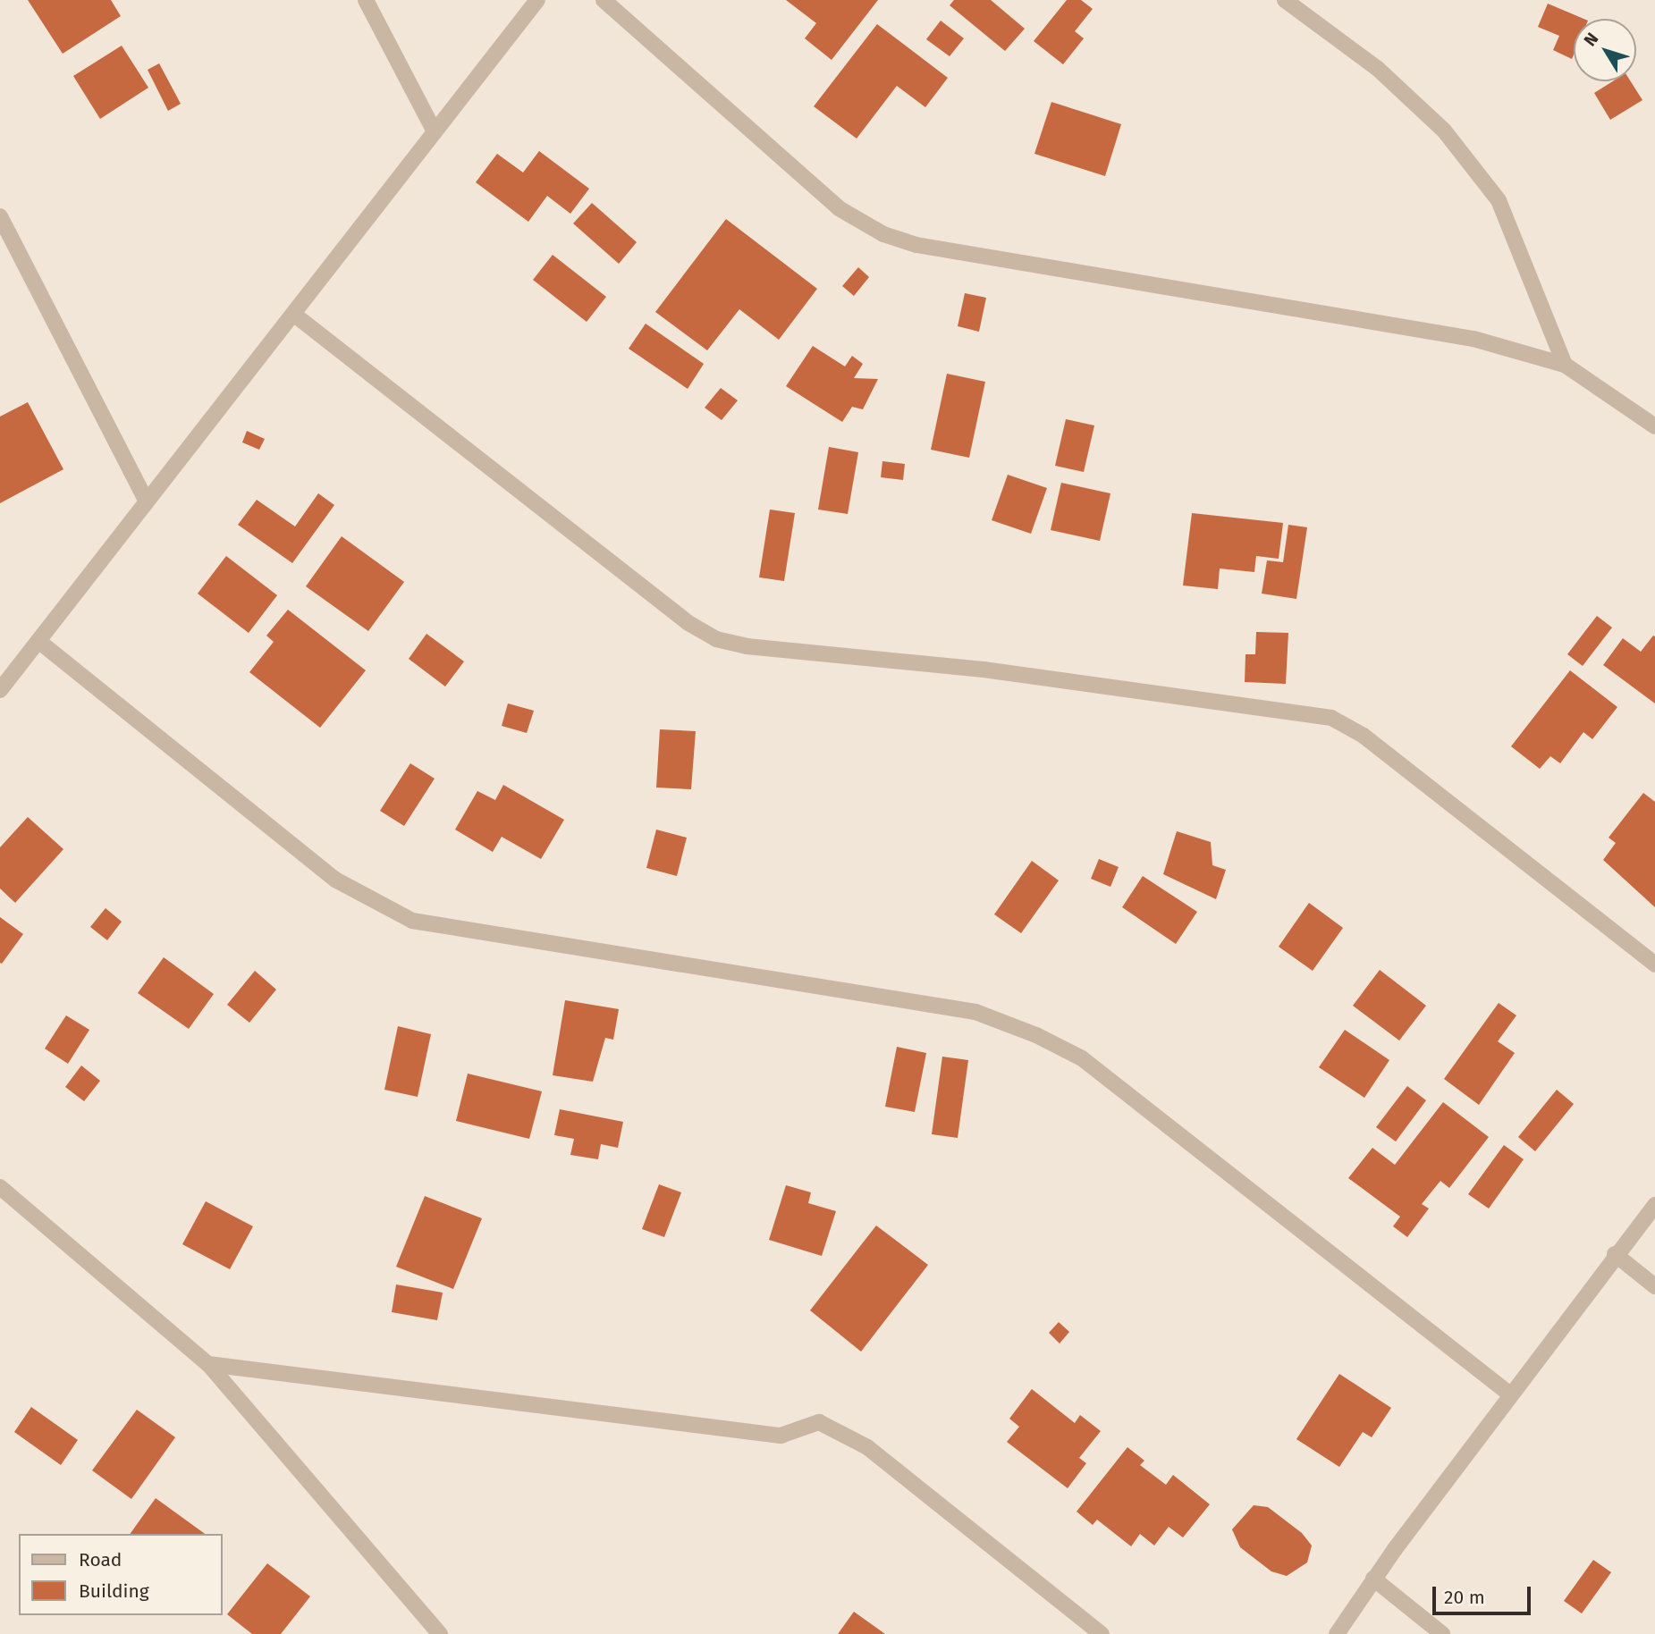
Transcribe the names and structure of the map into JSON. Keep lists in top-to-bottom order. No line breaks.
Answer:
{"legend":["Road","Building"],"scale_bar":"20 m","north":"top left"}
